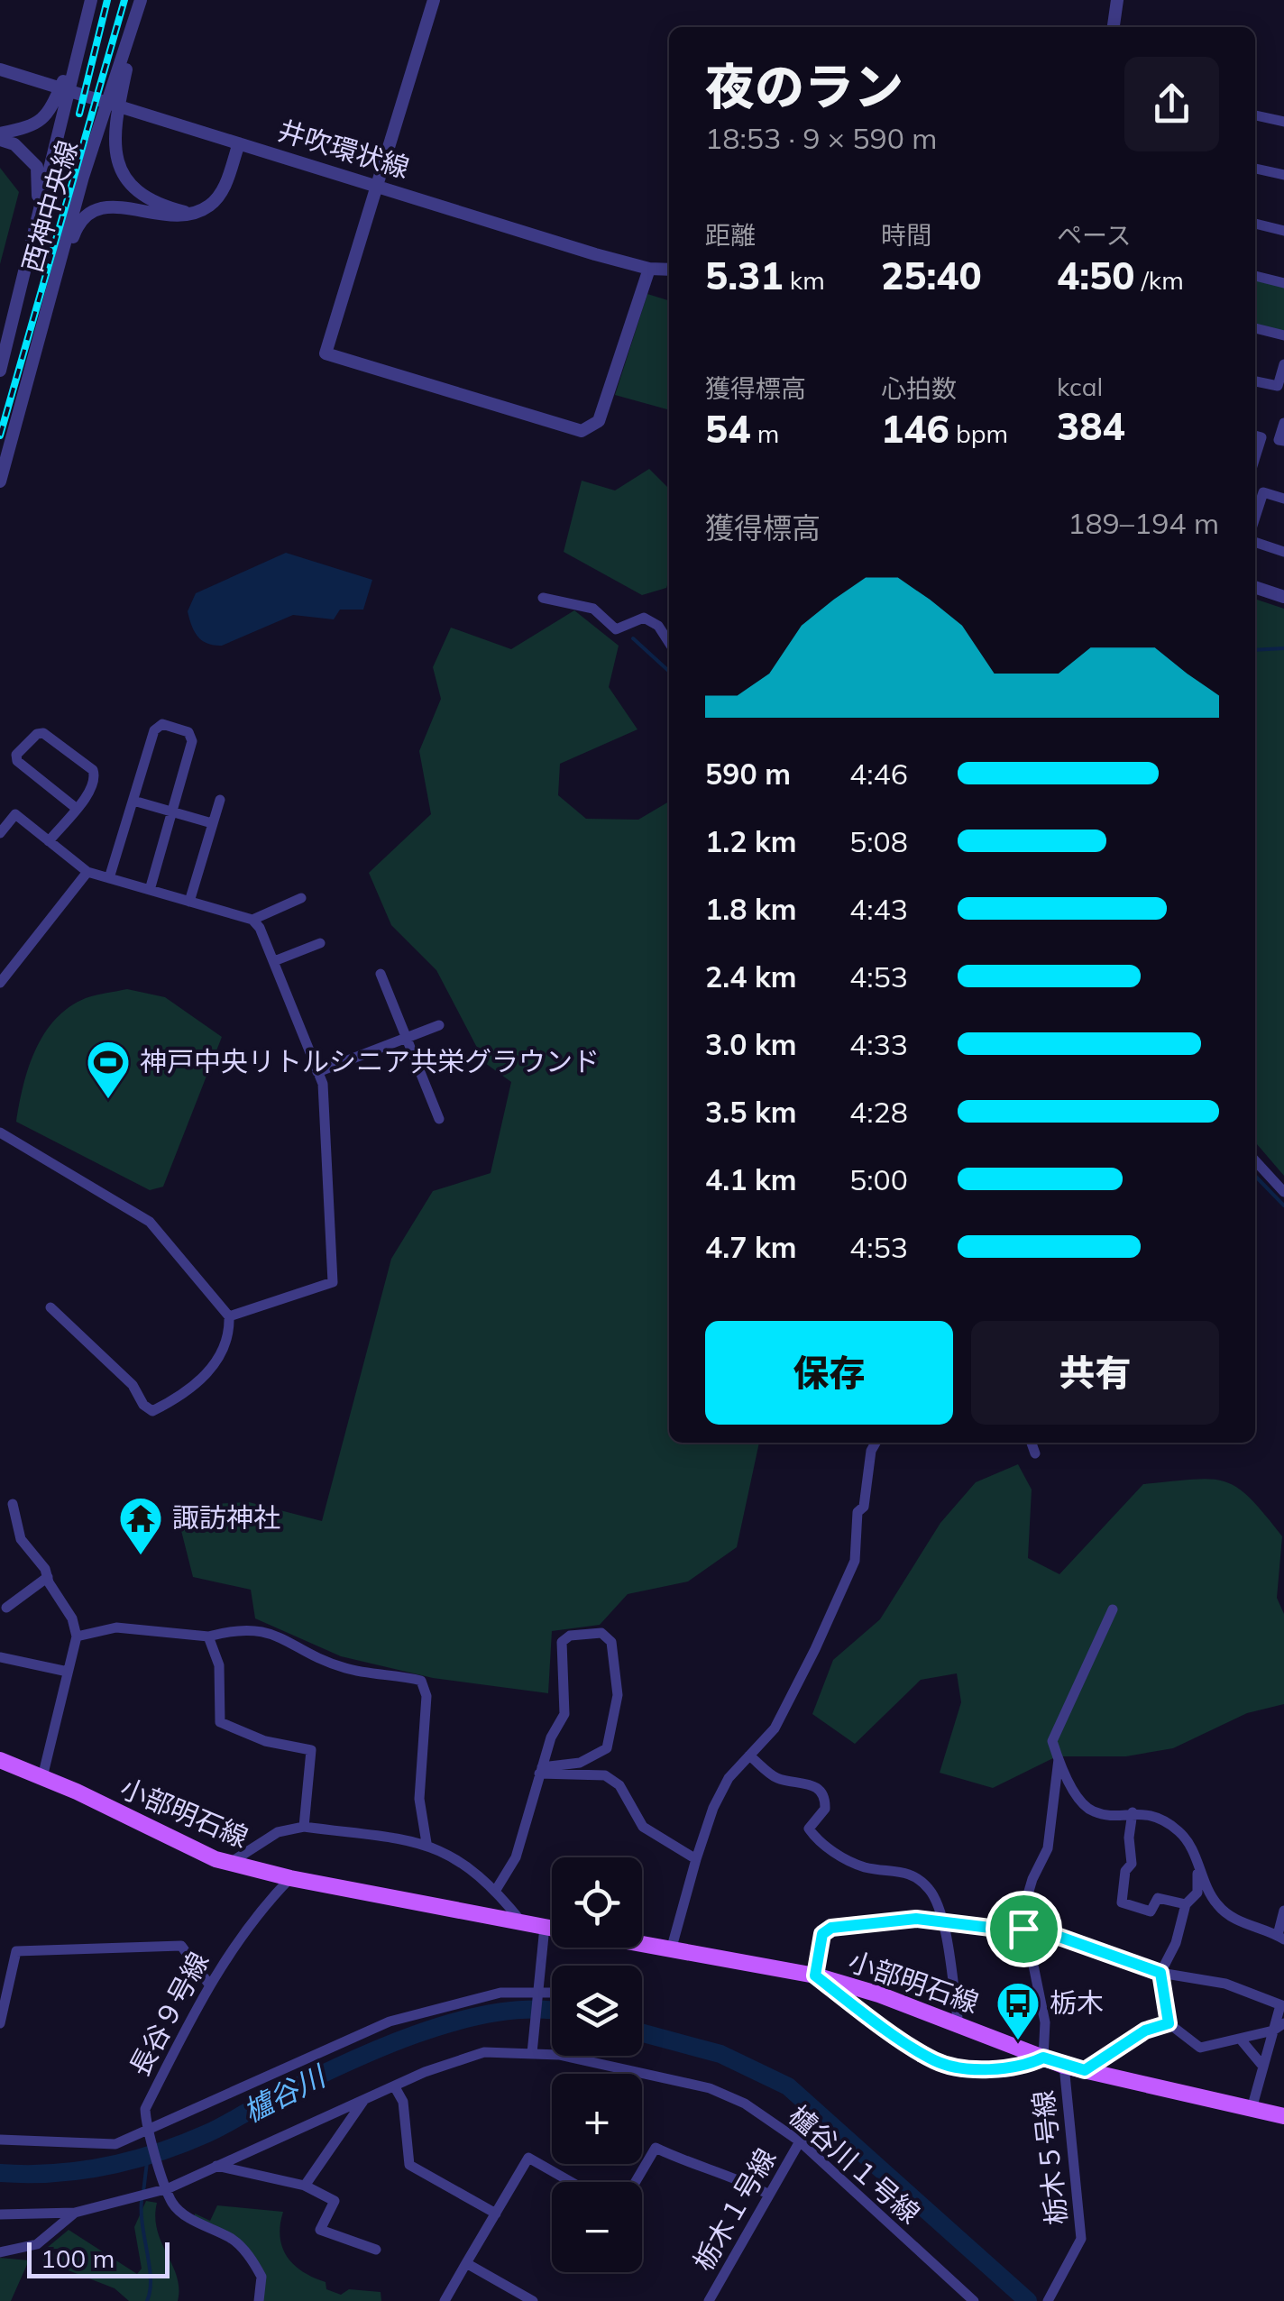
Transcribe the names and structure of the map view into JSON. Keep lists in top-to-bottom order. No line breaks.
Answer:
{"streets":{"main road":["小部明石線"],"street":["井吹環状線","西神中央線","長谷９号線","栃木５号線","櫨谷川１号線","栃木１号線"]},"crossings":[["小部明石線","長谷９号線"],["小部明石線","栃木５号線"],["櫨谷川１号線","栃木１号線"]],"water":["櫨谷川"],"places":{"sports":["神戸中央リトルシニア共栄グラウンド"],"temple":["諏訪神社"],"bus stop":["栃木"]},"scale_bar":"100 m","page":{"heading":["夜のラン","18:53 · 9 × 590 m"],"stats":[["距離","5.31 km"],["時間","25:40"],["ペース","4:50 /km"],["獲得標高","54 m"],["心拍数","146 bpm"],["kcal","384"]],"chart":["獲得標高","189–194 m"],"list":[{"name":"590 m","note":"4:46"},{"name":"1.2 km","note":"5:08"},{"name":"1.8 km","note":"4:43"},{"name":"2.4 km","note":"4:53"},{"name":"3.0 km","note":"4:33"},{"name":"3.5 km","note":"4:28"},{"name":"4.1 km","note":"5:00"},{"name":"4.7 km","note":"4:53"}],"buttons":["保存","共有"],"map_buttons":["+","−"],"scale":"100 m"}}
